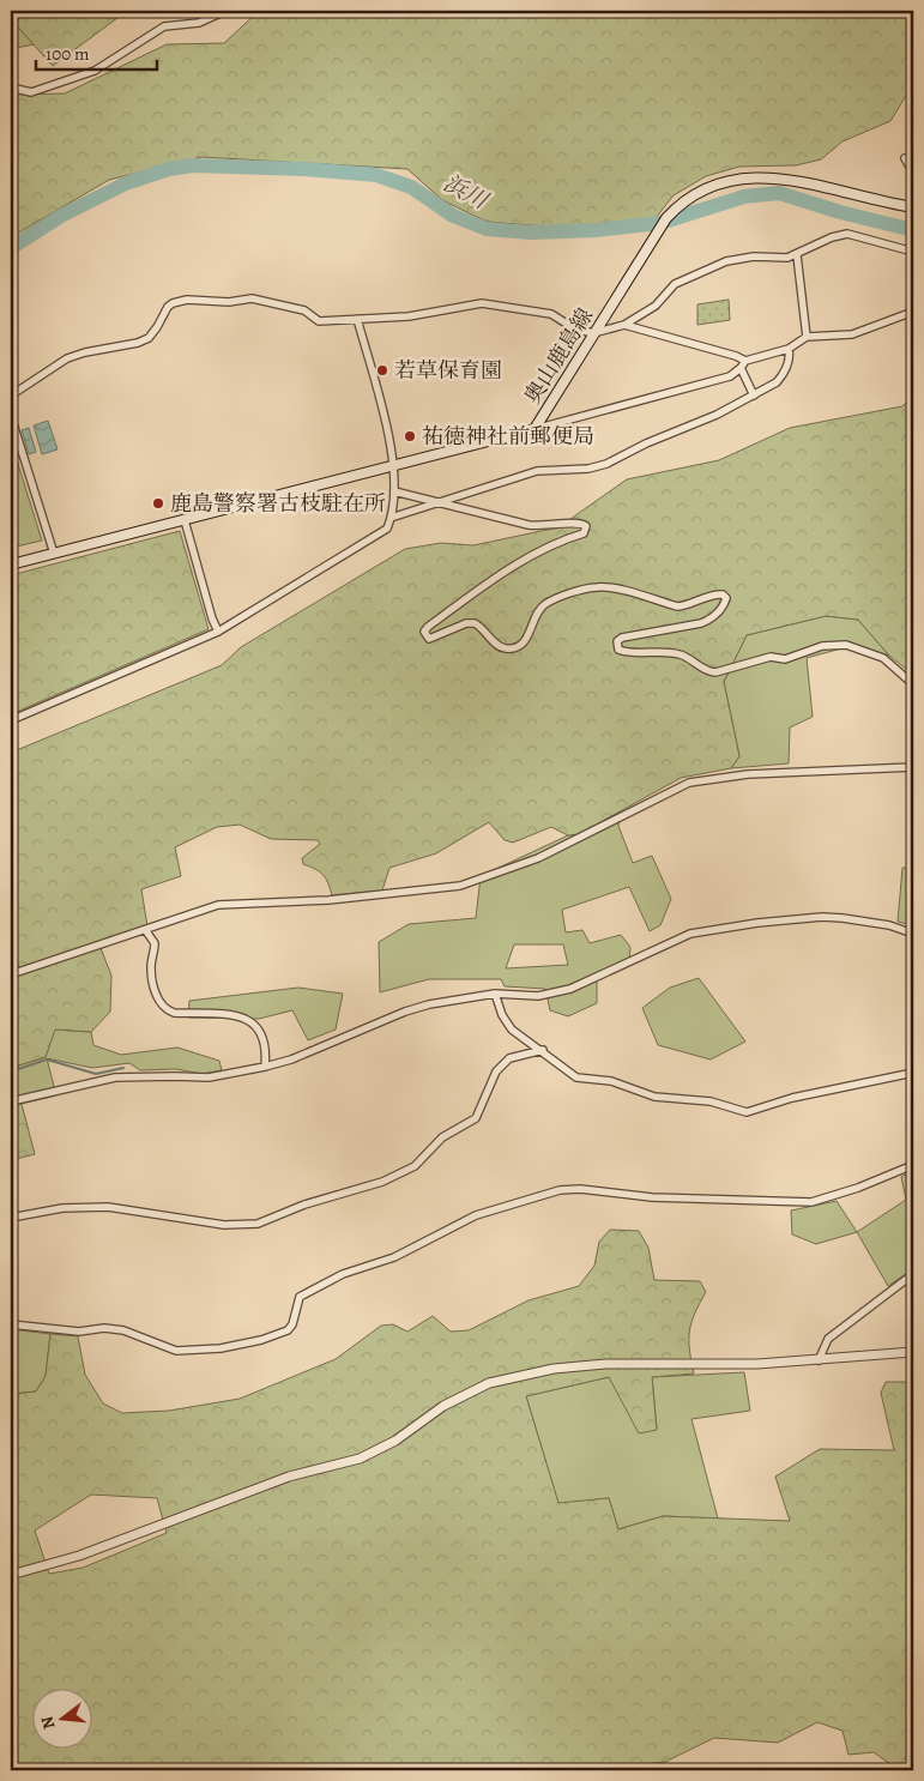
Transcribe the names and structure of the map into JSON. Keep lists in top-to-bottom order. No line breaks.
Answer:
{"streets":{"main road":["奥山鹿島線"]},"water":["浜川"],"places":["若草保育園","祐徳神社前郵便局","鹿島警察署古枝駐在所"],"scale_bar":"100 m","north":"left"}
